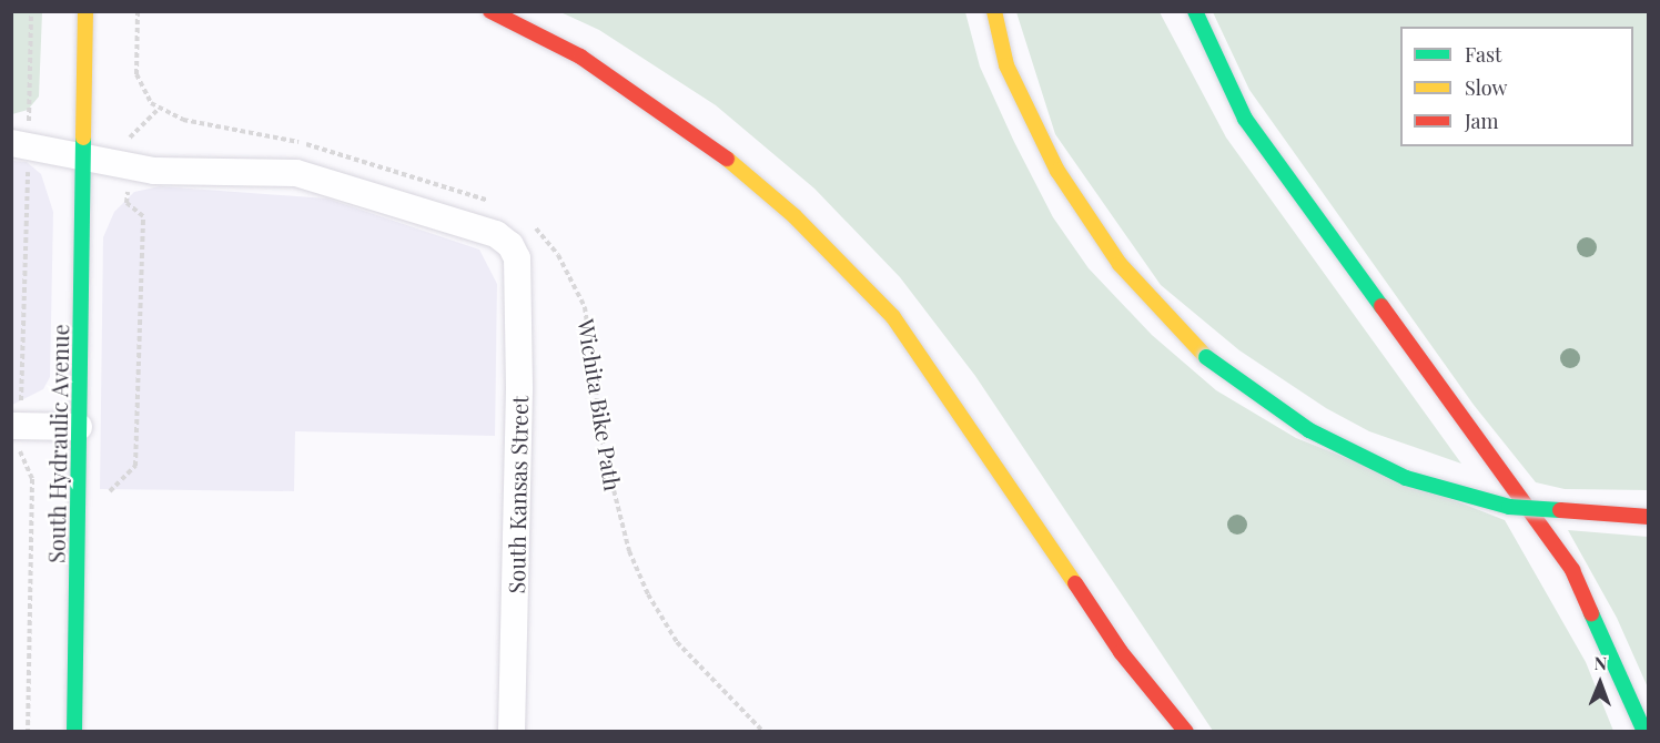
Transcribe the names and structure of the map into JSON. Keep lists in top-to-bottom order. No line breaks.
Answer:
{"streets":{"main road":["South Hydraulic Avenue"],"street":["South Kansas Street"],"path":["Wichita Bike Path"]},"legend":["Fast","Slow","Jam"],"north":"top"}
